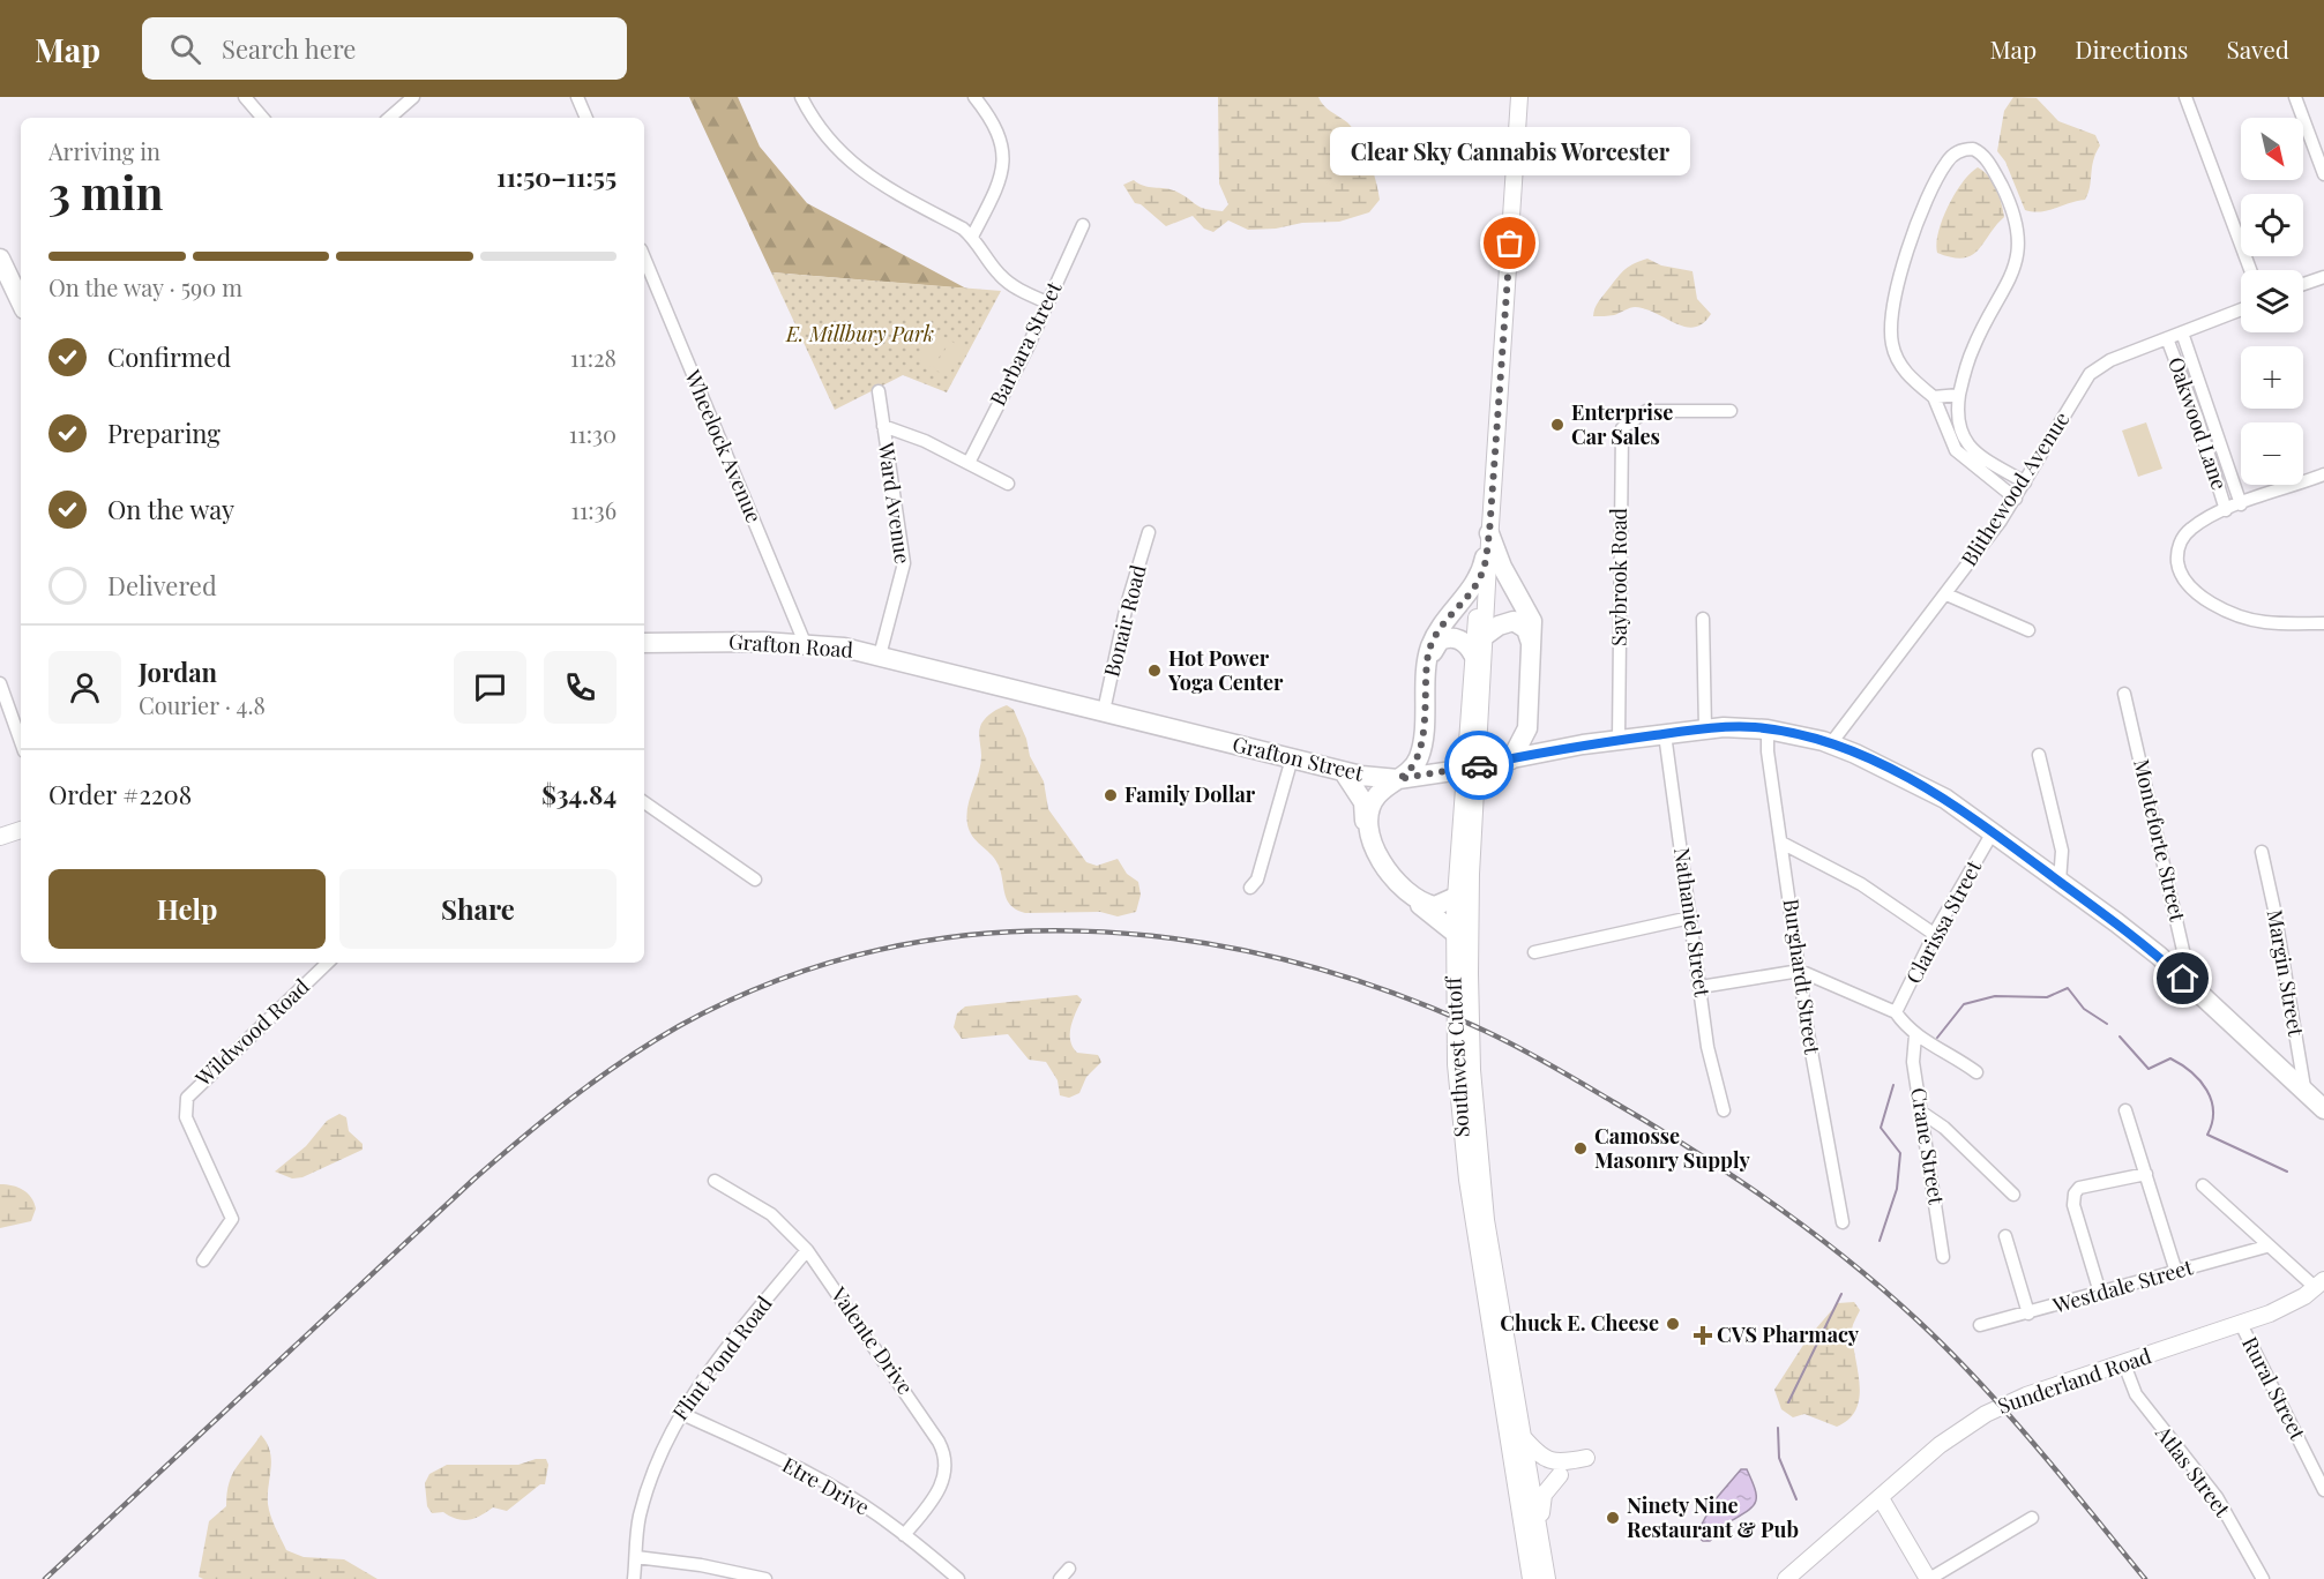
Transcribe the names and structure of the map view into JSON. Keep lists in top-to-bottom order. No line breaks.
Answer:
{"streets":{"highway":["Grafton Road","Grafton Street"],"main road":["Southwest Cutoff","Sunderland Road"],"street":["Barbara Street","Oakwood Lane","Wheelock Avenue","Blithewood Avenue","Ward Avenue","Saybrook Road","Bonair Road","Monteforte Street","Nathaniel Street","Clarissa Street","Margin Street","Burghardt Street","Wildwood Road","Crane Street","Westdale Street","Valente Drive","Flint Pond Road","Rural Street","Atlas Street","Etre Drive"]},"crossings":[["Oakwood Lane","Blithewood Avenue"],["Wheelock Avenue","Grafton Road"],["Blithewood Avenue","Grafton Street"],["Ward Avenue","Grafton Road"],["Saybrook Road","Grafton Street"],["Bonair Road","Grafton Street"],["Grafton Road","Grafton Street"],["Grafton Street","Monteforte Street"],["Grafton Street","Nathaniel Street"],["Grafton Street","Clarissa Street"],["Grafton Street","Margin Street"],["Grafton Street","Burghardt Street"],["Valente Drive","Flint Pond Road"],["Valente Drive","Etre Drive"],["Flint Pond Road","Etre Drive"],["Sunderland Road","Rural Street"],["Sunderland Road","Atlas Street"]],"parks":["E. Millbury Park"],"places":{"other":["Clear Sky Cannabis Worcester","Enterprise Car Sales","Hot Power Yoga Center","Family Dollar","Camosse Masonry Supply","Chuck E. Cheese","Ninety Nine Restaurant & Pub"],"health":["CVS Pharmacy"]},"north":"bottom right","page":{"header":"Map","search":"Search here","nav":["Map","Directions","Saved"],"map_buttons":["+","−"],"heading":["3 min","Arriving in","11:50–11:55"],"panel":["Jordan","Courier · 4.8","Order #2208","$34.84"],"bubble":"Clear Sky Cannabis Worcester","bar":"On the way · 590 m","list":[["Confirmed","11:28"],["Preparing","11:30"],["On the way","11:36"],"Delivered"],"buttons":["Help","Share"]}}
